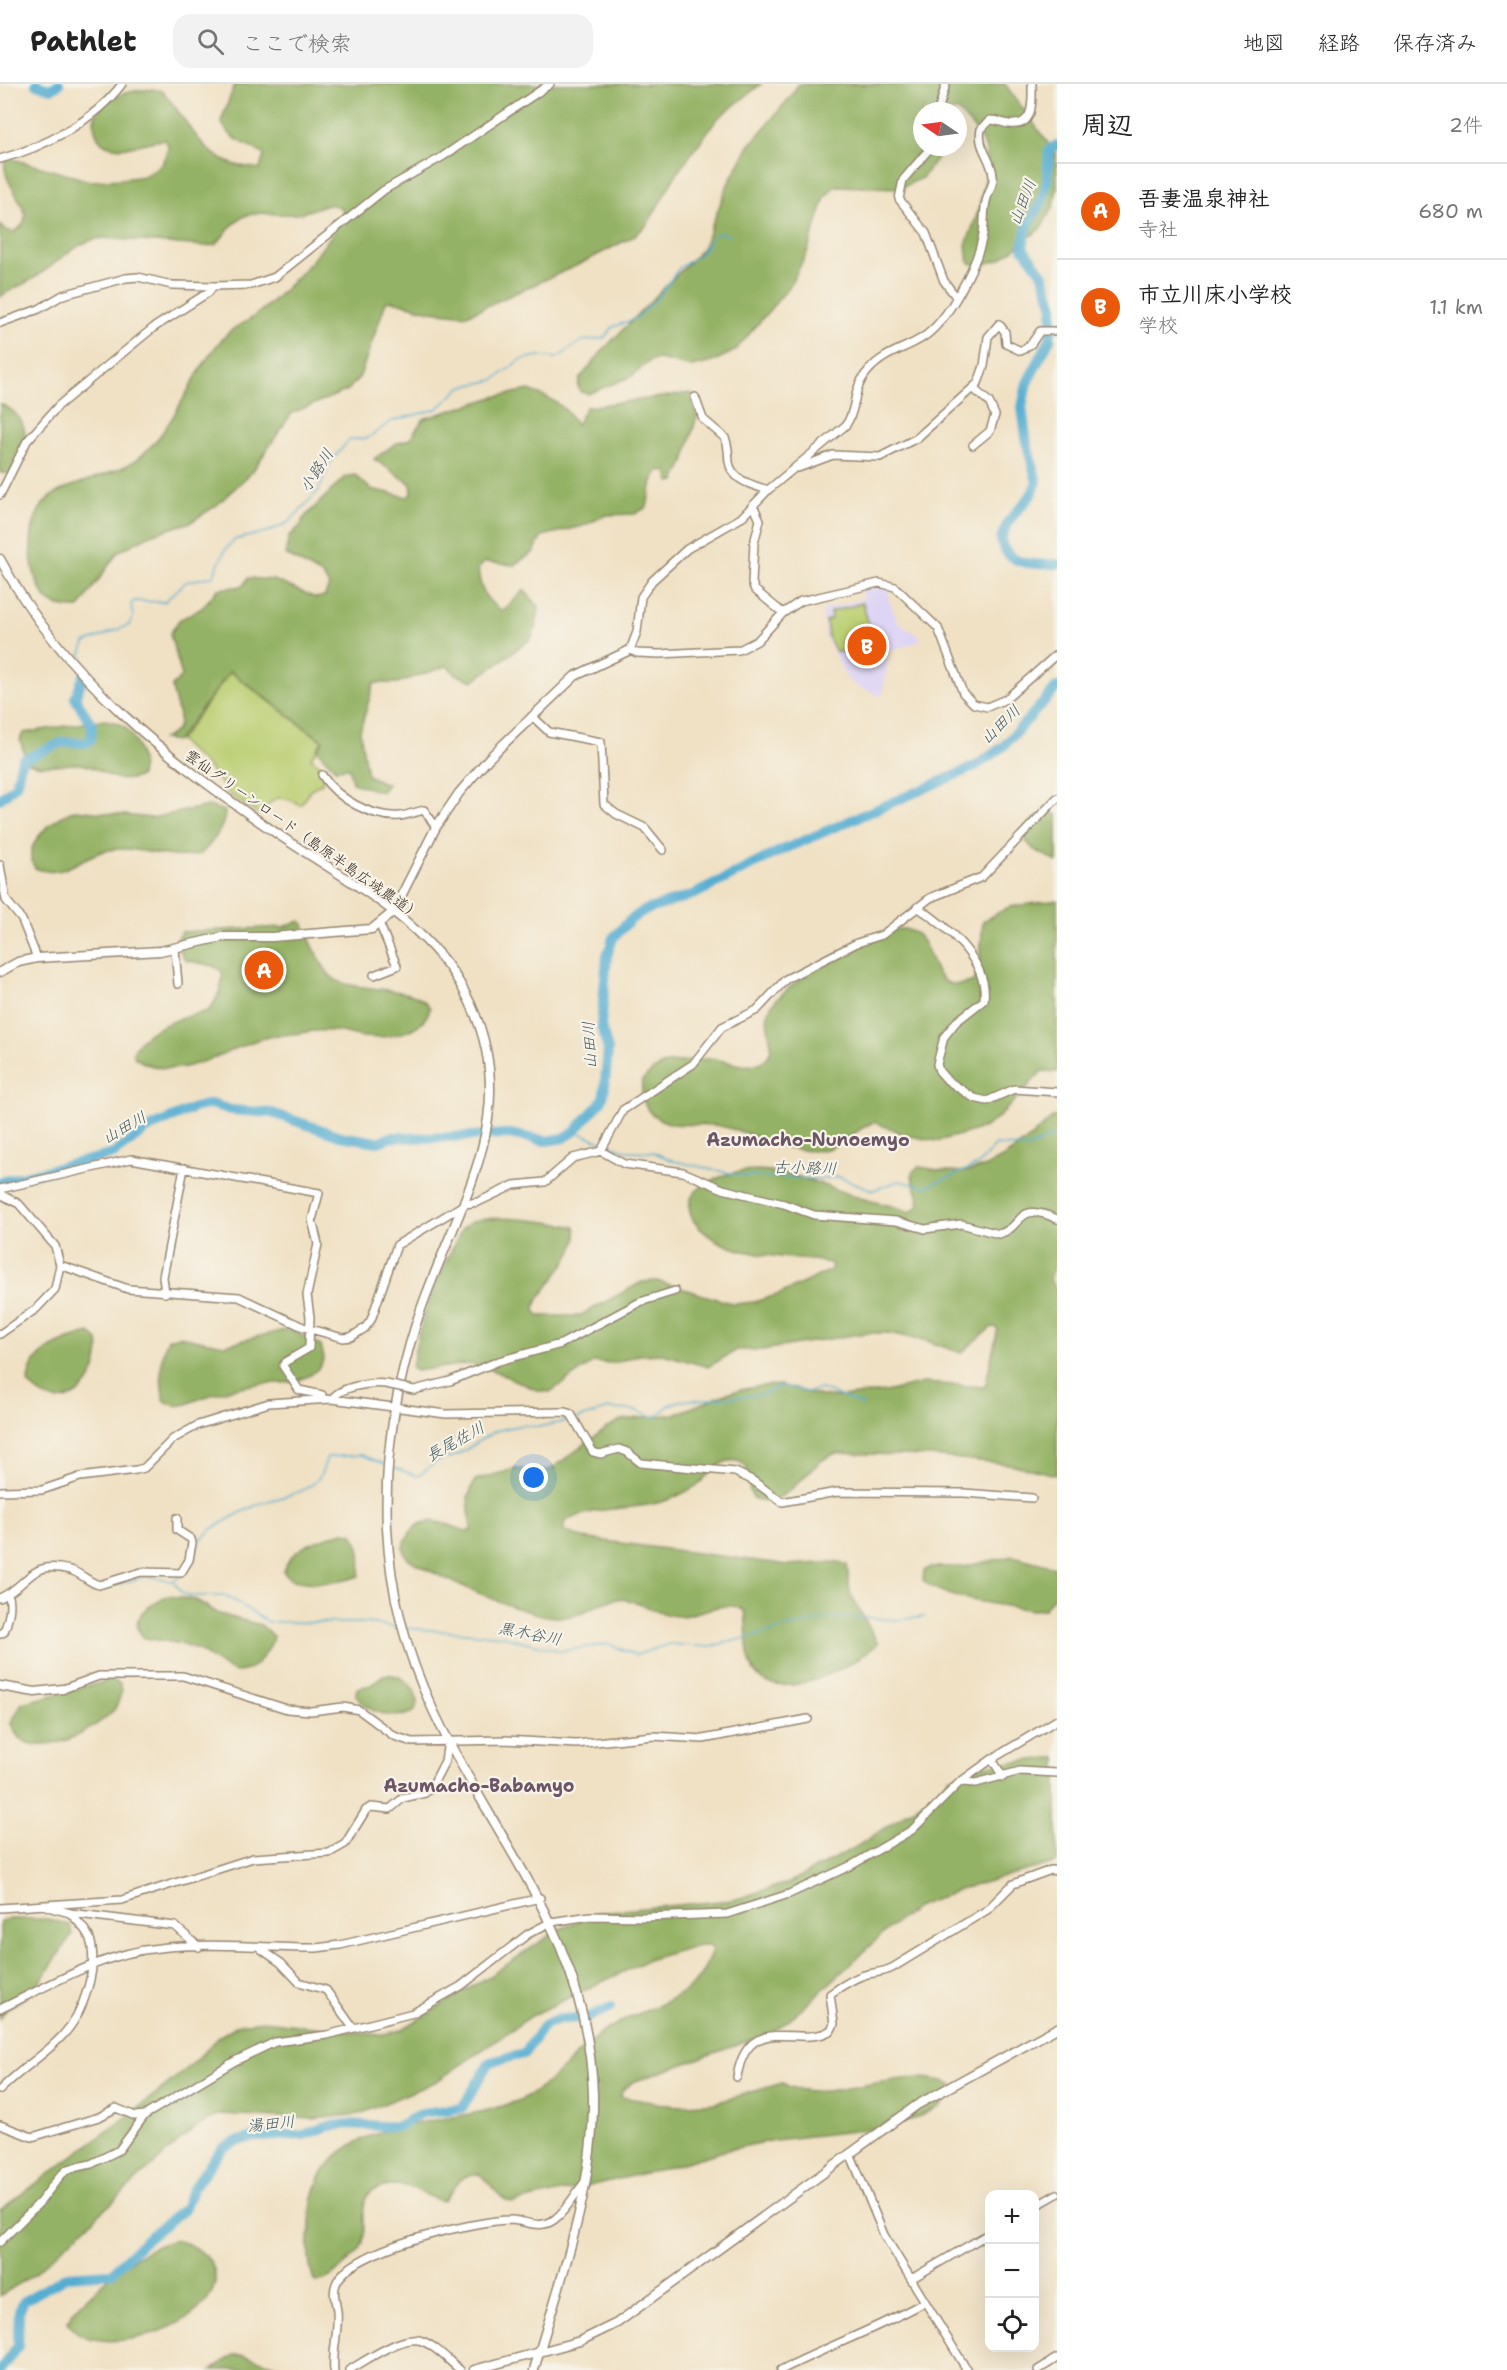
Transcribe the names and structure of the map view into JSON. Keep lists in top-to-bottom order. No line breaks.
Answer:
{"streets":{"street":["雲仙グリーンロード（島原半島広域農道）"]},"districts":["Azumacho-Nunoemyo","Azumacho-Babamyo"],"water":["山田川","小路川","古小路川","長尾佐川","黒木谷川","湯田川"],"north":"left","page":{"header":"Pathlet","search":"ここで検索","nav":["地図","経路","保存済み"],"heading":["周辺","2件"],"list":[{"mark":"A","name":"吾妻温泉神社","note":"寺社","value":"680 m"},{"mark":"B","name":"市立川床小学校","note":"学校","value":"1.1 km"}],"pins":["B","A"],"map_buttons":["+","−"]}}
